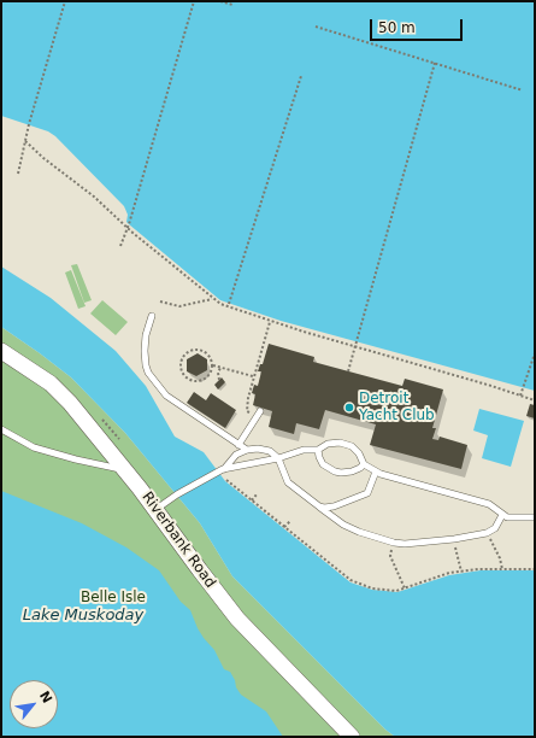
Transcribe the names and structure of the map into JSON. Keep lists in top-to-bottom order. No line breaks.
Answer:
{"streets":{"street":["Riverbank Road"]},"water":["Lake Muskoday"],"parks":["Belle Isle"],"places":["Detroit Yacht Club"],"scale_bar":"50 m","north":"top right"}
